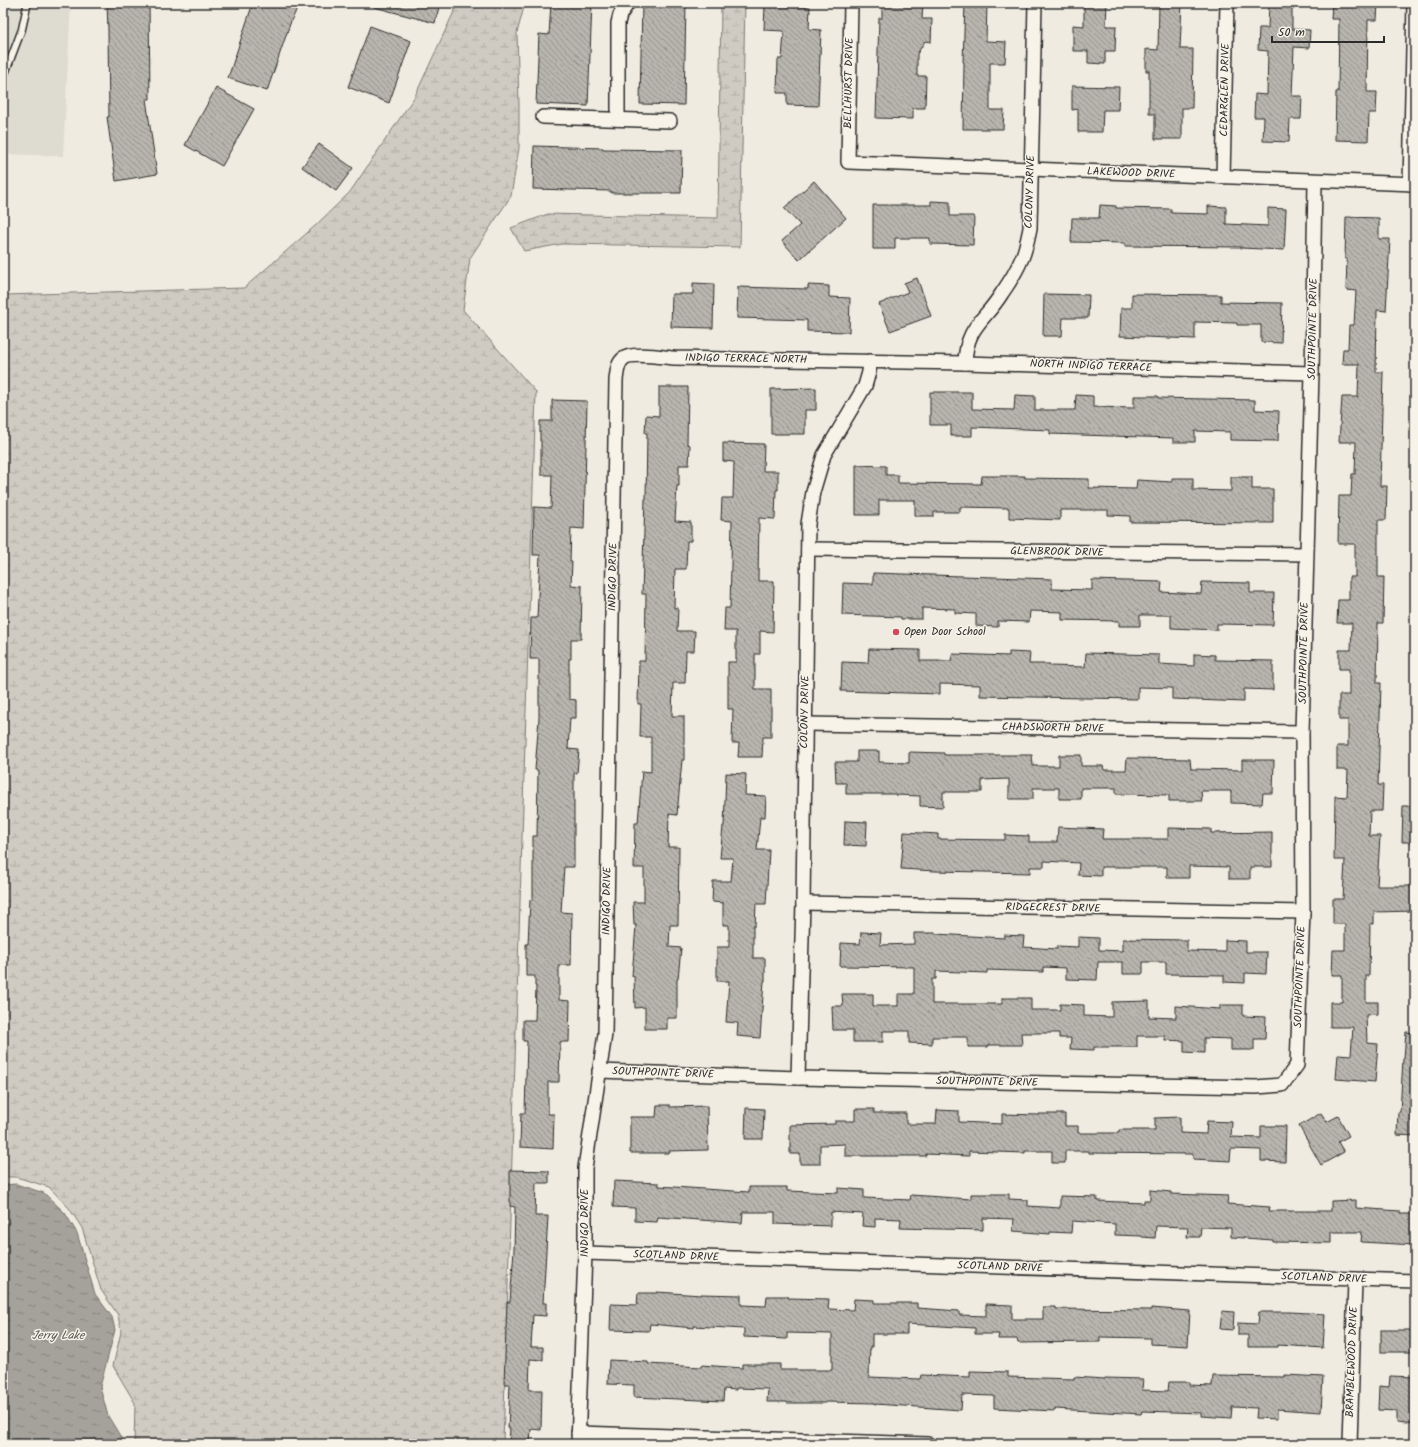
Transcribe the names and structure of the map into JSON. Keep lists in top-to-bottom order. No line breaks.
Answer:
{"streets":{"street":["BELLHURST DRIVE","CEDARGLEN DRIVE","LAKEWOOD DRIVE","COLONY DRIVE","SOUTHPOINTE DRIVE","INDIGO TERRACE NORTH","NORTH INDIGO TERRACE","GLENBROOK DRIVE","INDIGO DRIVE","CHADSWORTH DRIVE","RIDGECREST DRIVE","SCOTLAND DRIVE","BRAMBLEWOOD DRIVE"]},"crossings":[["BELLHURST DRIVE","LAKEWOOD DRIVE"],["CEDARGLEN DRIVE","LAKEWOOD DRIVE"],["LAKEWOOD DRIVE","COLONY DRIVE"],["LAKEWOOD DRIVE","SOUTHPOINTE DRIVE"],["COLONY DRIVE","SOUTHPOINTE DRIVE"],["COLONY DRIVE","INDIGO TERRACE NORTH"],["COLONY DRIVE","NORTH INDIGO TERRACE"],["COLONY DRIVE","GLENBROOK DRIVE"],["COLONY DRIVE","CHADSWORTH DRIVE"],["COLONY DRIVE","RIDGECREST DRIVE"],["SOUTHPOINTE DRIVE","NORTH INDIGO TERRACE"],["SOUTHPOINTE DRIVE","GLENBROOK DRIVE"],["SOUTHPOINTE DRIVE","INDIGO DRIVE"],["SOUTHPOINTE DRIVE","CHADSWORTH DRIVE"],["SOUTHPOINTE DRIVE","RIDGECREST DRIVE"],["INDIGO TERRACE NORTH","NORTH INDIGO TERRACE"],["INDIGO TERRACE NORTH","INDIGO DRIVE"],["INDIGO DRIVE","SCOTLAND DRIVE"],["SCOTLAND DRIVE","BRAMBLEWOOD DRIVE"]],"water":["Jerry Lake"],"places":["Open Door School"],"scale_bar":"50 m"}
